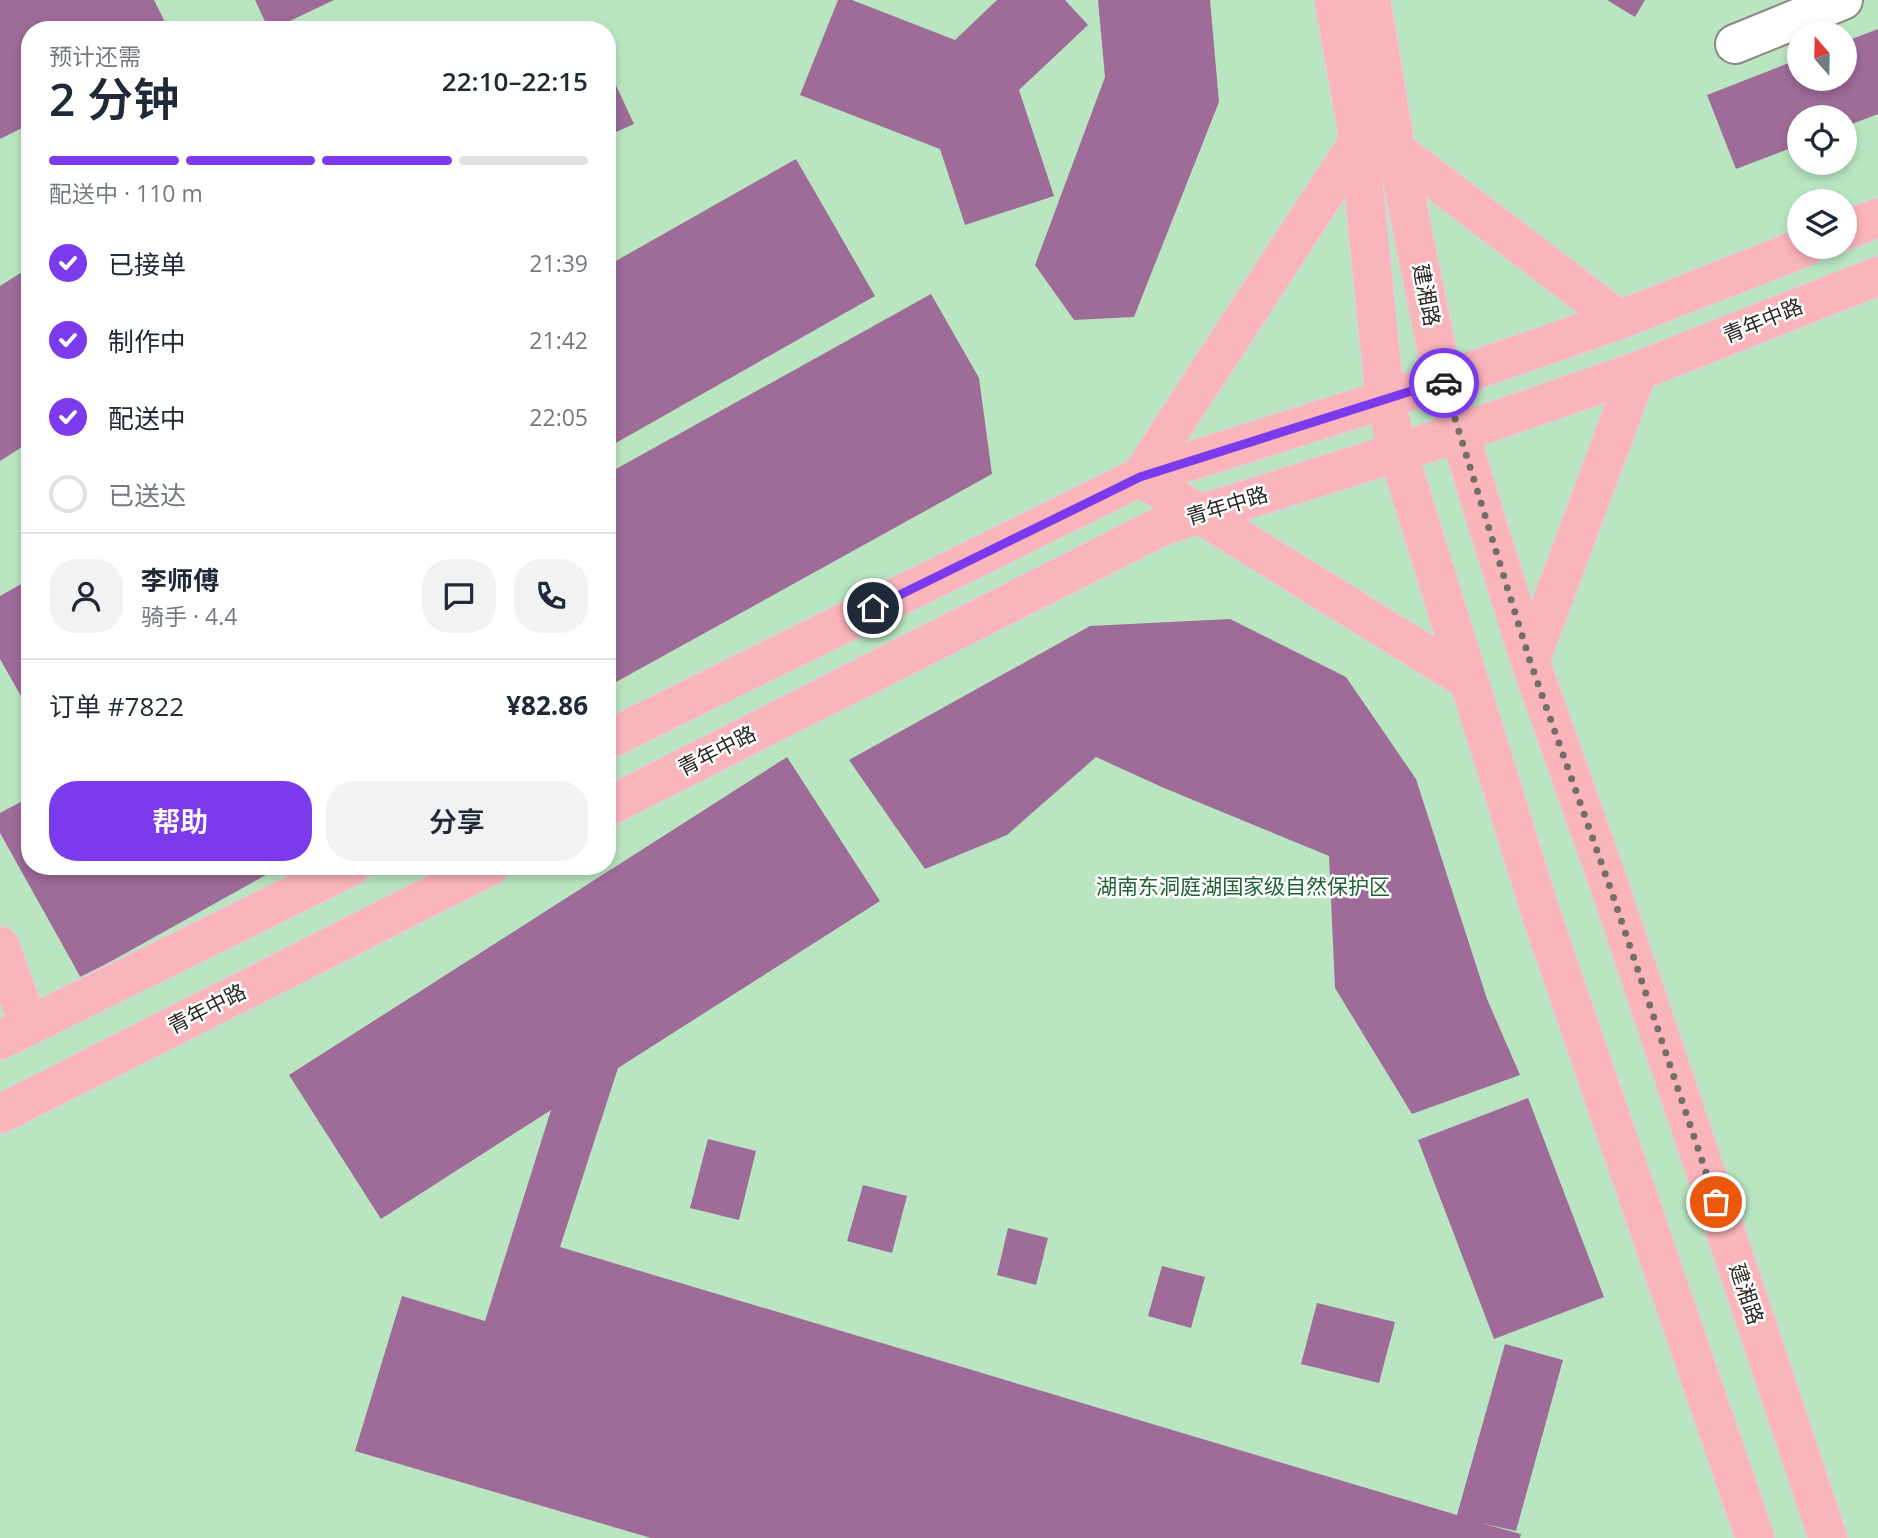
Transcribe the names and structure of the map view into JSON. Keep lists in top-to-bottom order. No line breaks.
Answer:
{"streets":{"main road":["建湘路","青年中路"]},"crossings":[["建湘路","青年中路"]],"parks":["湖南东洞庭湖国家级自然保护区"],"north":"top","page":{"heading":["2 分钟","预计还需","22:10–22:15"],"panel":["李师傅","骑手 · 4.4","订单 #7822","¥82.86"],"bar":"配送中 · 110 m","list":[["已接单","21:39"],["制作中","21:42"],["配送中","22:05"],"已送达"],"buttons":["帮助","分享"]}}
